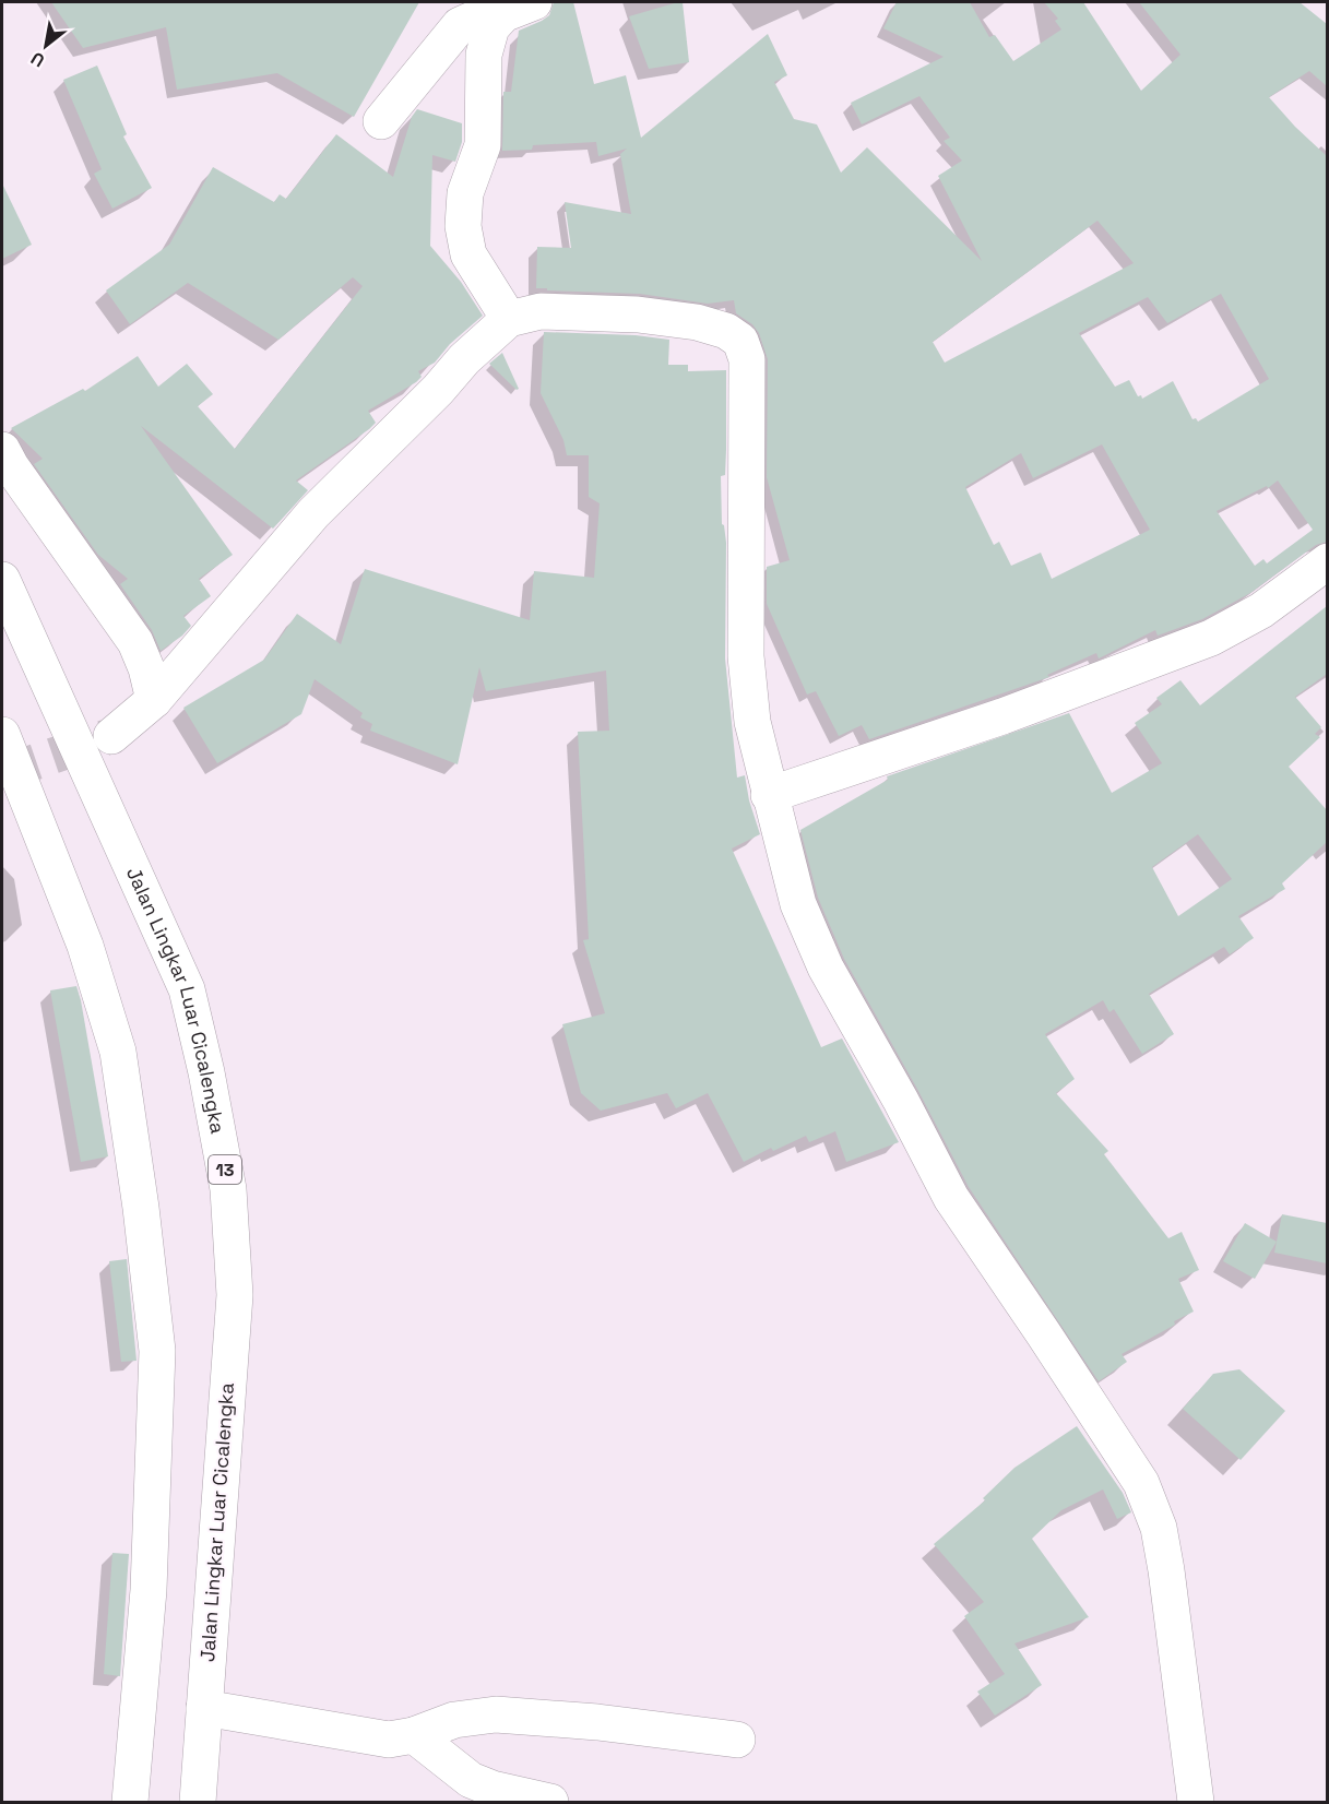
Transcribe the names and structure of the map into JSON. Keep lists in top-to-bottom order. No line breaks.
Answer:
{"streets":{"main road":["Jalan Lingkar Luar Cicalengka","13"]},"north":"bottom left"}
